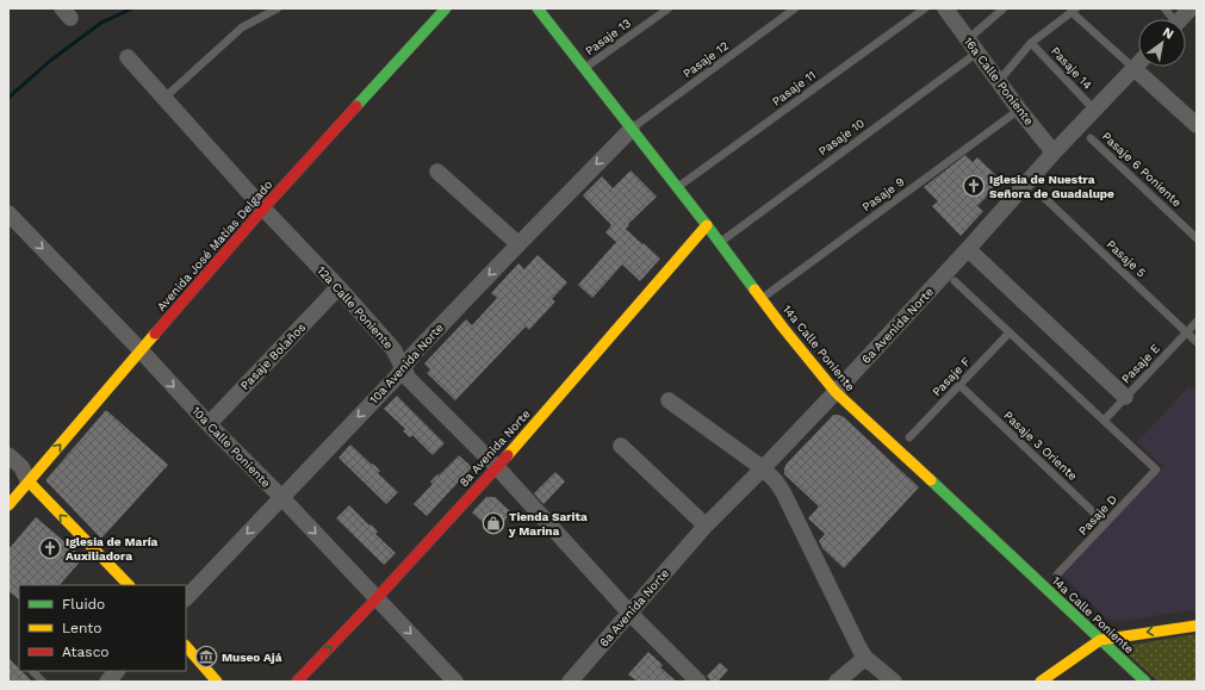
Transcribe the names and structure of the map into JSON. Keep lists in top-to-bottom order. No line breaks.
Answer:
{"streets":{"street":["16a Calle Poniente","Avenida José Matías Delgado","12a Calle Poniente","6a Avenida Norte","14a Calle Poniente","Pasaje Bolaños","10a Avenida Norte","10a Calle Poniente","8a Avenida Norte"],"lane":["Pasaje 13","Pasaje 12","Pasaje 14","Pasaje 11","Pasaje 10","Pasaje 6 Poniente","Pasaje 9","Pasaje 5","Pasaje E","Pasaje F","Pasaje 3 Oriente","Pasaje D"]},"crossings":[["Pasaje 13","14a Calle Poniente"],["Pasaje 12","14a Calle Poniente"],["Pasaje 12","10a Avenida Norte"],["Pasaje 14","6a Avenida Norte"],["16a Calle Poniente","Pasaje 10"],["16a Calle Poniente","Pasaje 9"],["16a Calle Poniente","6a Avenida Norte"],["Pasaje 11","14a Calle Poniente"],["Pasaje 10","14a Calle Poniente"],["Pasaje 9","14a Calle Poniente"],["Avenida José Matías Delgado","12a Calle Poniente"],["Avenida José Matías Delgado","10a Calle Poniente"],["Pasaje 5","Pasaje E"],["12a Calle Poniente","6a Avenida Norte"],["12a Calle Poniente","Pasaje Bolaños"],["12a Calle Poniente","10a Avenida Norte"],["12a Calle Poniente","8a Avenida Norte"],["6a Avenida Norte","14a Calle Poniente"],["14a Calle Poniente","10a Avenida Norte"],["14a Calle Poniente","8a Avenida Norte"],["Pasaje Bolaños","10a Calle Poniente"],["10a Avenida Norte","10a Calle Poniente"],["Pasaje E","Pasaje D"],["Pasaje F","Pasaje 3 Oriente"],["Pasaje 3 Oriente","Pasaje D"],["10a Calle Poniente","8a Avenida Norte"]],"one_way":["10a Avenida Norte","10a Calle Poniente"],"places":{"church":["Iglesia de Nuestra Señora de Guadalupe","Iglesia de María Auxiliadora"],"shop":["Tienda Sarita y Marina"],"museum":["Museo Ajá"]},"legend":["Fluido","Lento","Atasco"],"north":"top right"}
